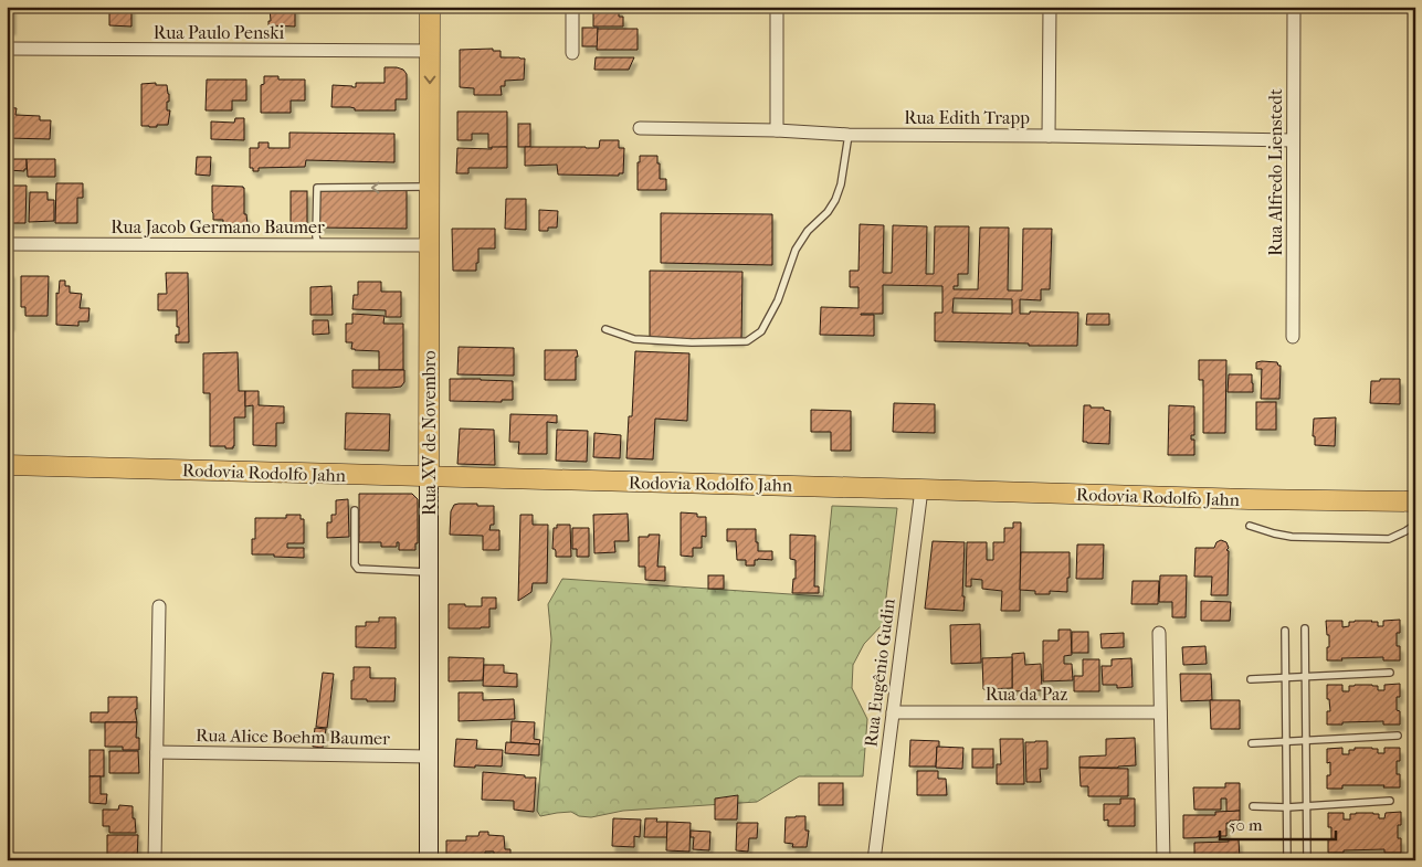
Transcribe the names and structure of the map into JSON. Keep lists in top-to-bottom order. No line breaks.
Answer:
{"streets":{"main road":["Rua XV de Novembro","Rodovia Rodolfo Jahn"],"street":["Rua Paulo Penski","Rua Edith Trapp","Rua Alfredo Lienstedt","Rua Jacob Germano Baumer","Rua Eugênio Gudin","Rua da Paz","Rua Alice Boehm Baumer"]},"crossings":[["Rua Paulo Penski","Rua XV de Novembro"],["Rua Edith Trapp","Rua Alfredo Lienstedt"],["Rua Jacob Germano Baumer","Rua XV de Novembro"],["Rua XV de Novembro","Rodovia Rodolfo Jahn"],["Rua XV de Novembro","Rua Alice Boehm Baumer"],["Rodovia Rodolfo Jahn","Rua Eugênio Gudin"],["Rua Eugênio Gudin","Rua da Paz"]],"scale_bar":"50 m"}
